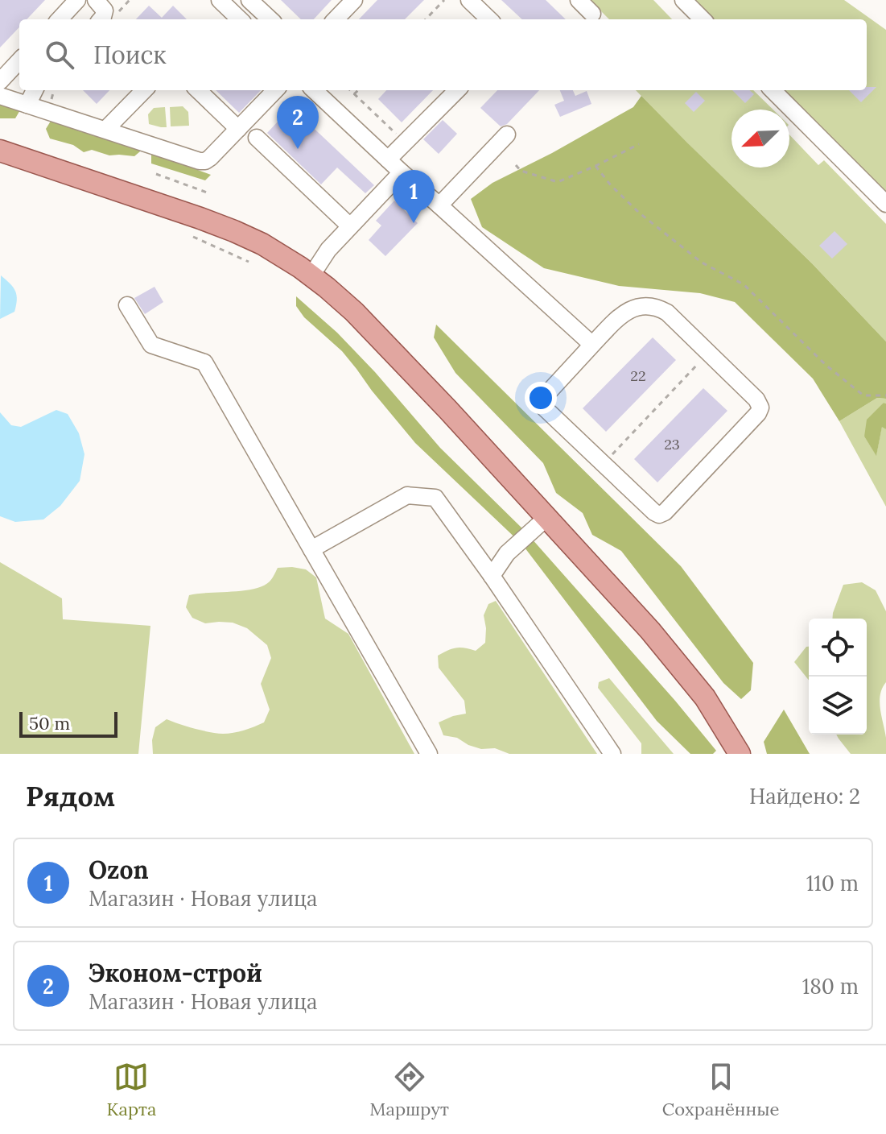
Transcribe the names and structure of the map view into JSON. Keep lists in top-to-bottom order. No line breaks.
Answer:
{"house_numbers":["22","23"],"scale_bar":"50 m","north":"bottom left","page":{"search":"Поиск","pins":["2","1"],"scale":"50 m","heading":["Рядом","Найдено: 2"],"list":[{"mark":"1","name":"Ozon","note":"Магазин · Новая улица","value":"110 m"},{"mark":"2","name":"Эконом-строй","note":"Магазин · Новая улица","value":"180 m"}],"nav":["Карта","Маршрут","Сохранённые"]}}
